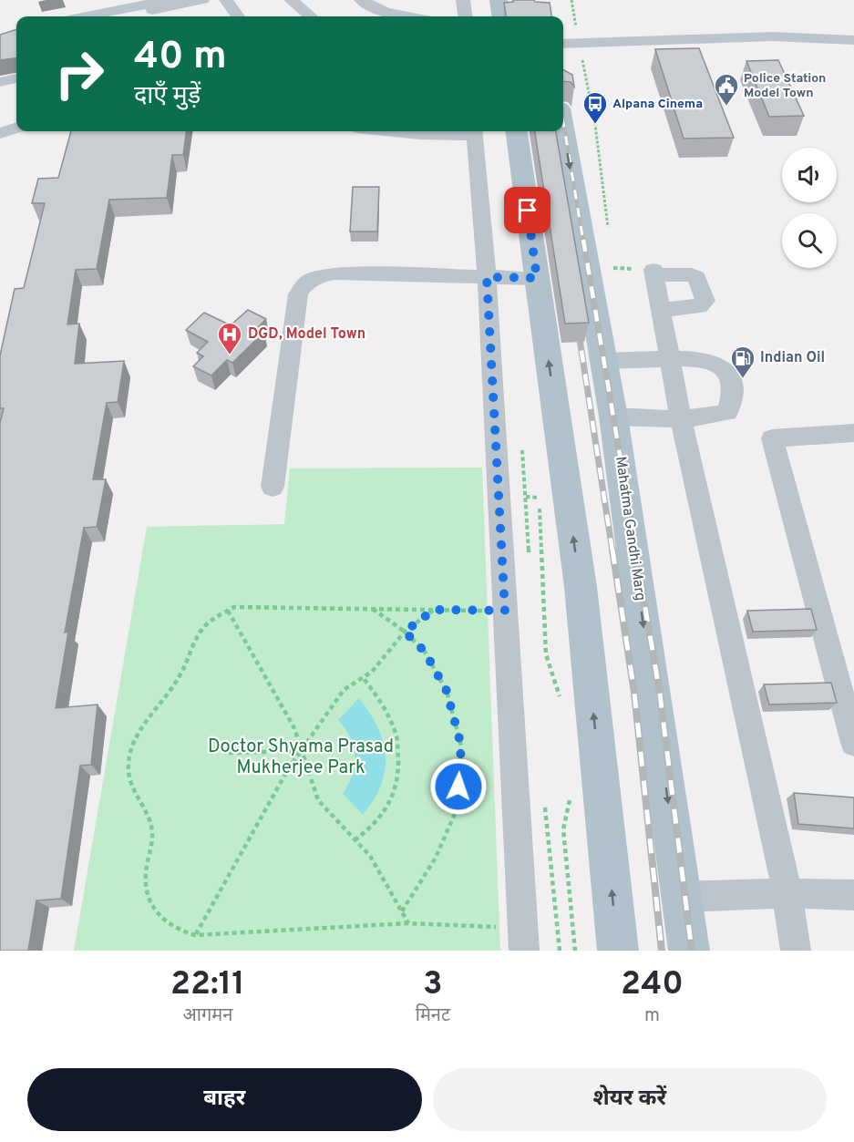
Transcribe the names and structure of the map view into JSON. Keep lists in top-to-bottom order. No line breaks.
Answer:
{"streets":{"main road":["Mahatma Gandhi Marg"]},"parks":["Doctor Shyama Prasad Mukherjee Park"],"places":{"public building":["Police Station Model Town"],"bus stop":["Alpana Cinema"],"hospital":["DGD, Model Town"],"fuel station":["Indian Oil"]},"page":{"turn":["40 m","दाएँ मुड़ें"],"eta":["22:11","आगमन","3","मिनट","240","m"],"buttons":["बाहर","शेयर करें"]}}
